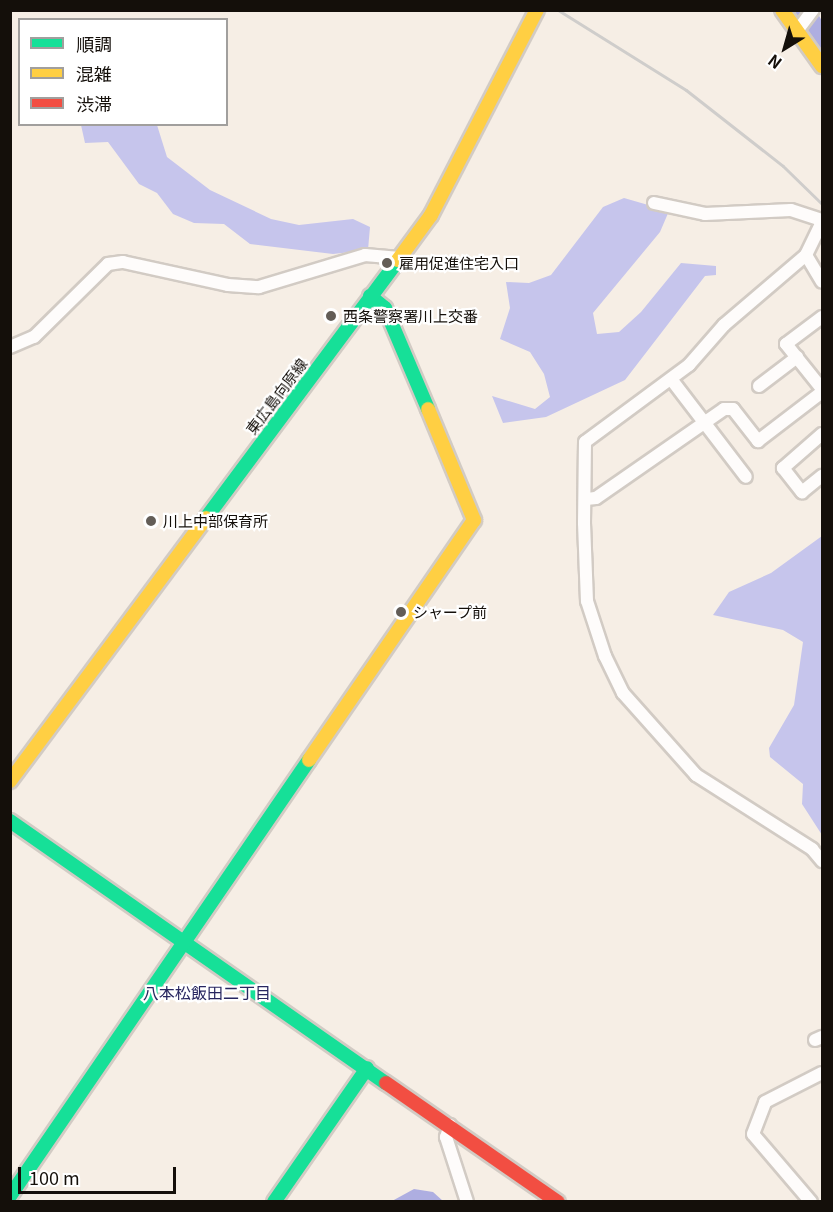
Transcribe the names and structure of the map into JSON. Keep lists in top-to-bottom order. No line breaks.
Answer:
{"streets":{"main road":["東広島向原線"]},"districts":["八本松飯田二丁目"],"places":["雇用促進住宅入口","西条警察署川上交番","川上中部保育所","シャープ前"],"legend":["順調","混雑","渋滞"],"scale_bar":"100 m","north":"bottom left"}
